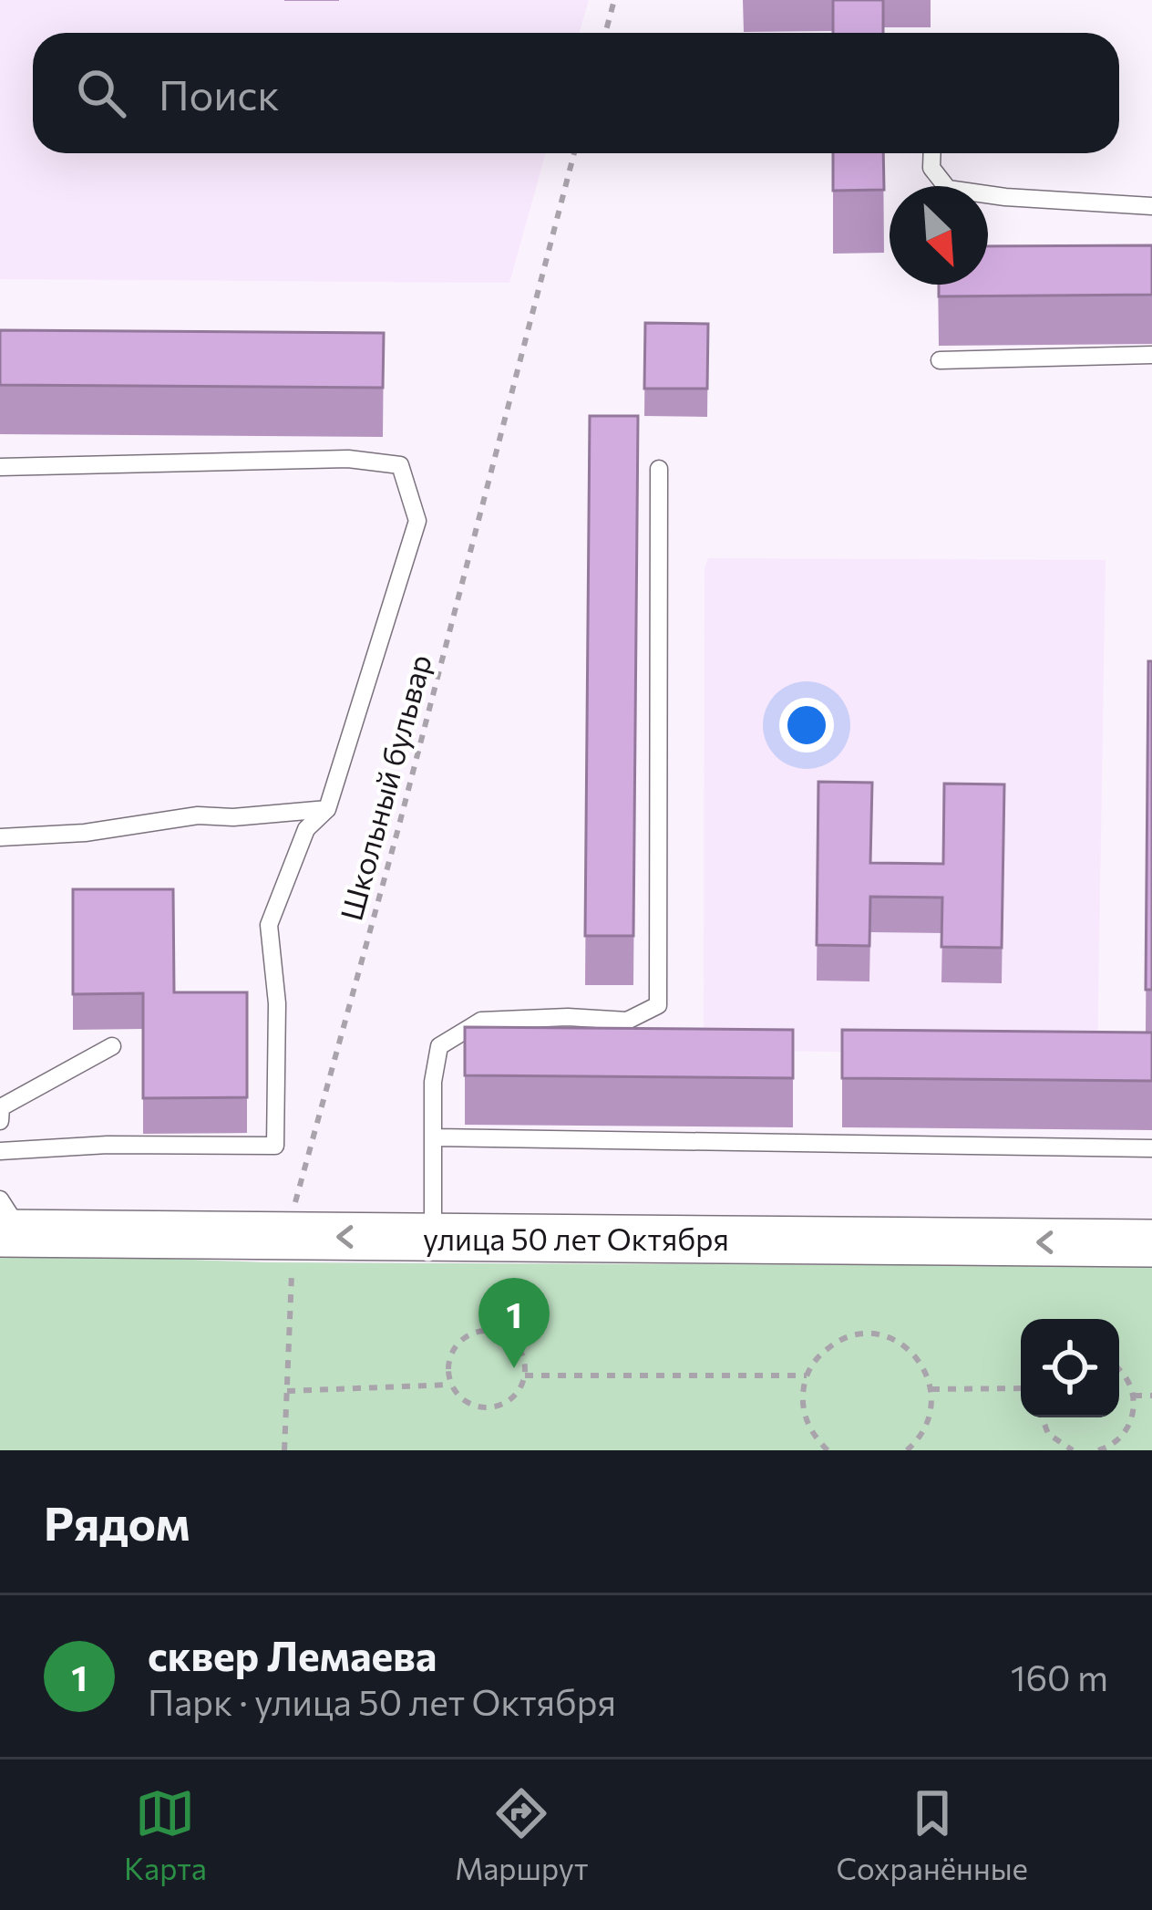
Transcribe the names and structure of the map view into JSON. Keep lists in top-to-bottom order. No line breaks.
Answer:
{"streets":{"street":["улица 50 лет Октября"],"path":["Школьный бульвар"]},"crossings":[["Школьный бульвар","улица 50 лет Октября"]],"one_way":["улица 50 лет Октября"],"north":"bottom right","page":{"search":"Поиск","pins":"1","heading":"Рядом","list":[{"mark":"1","name":"сквер Лемаева","note":"Парк · улица 50 лет Октября","value":"160 m"}],"nav":["Карта","Маршрут","Сохранённые"]}}
